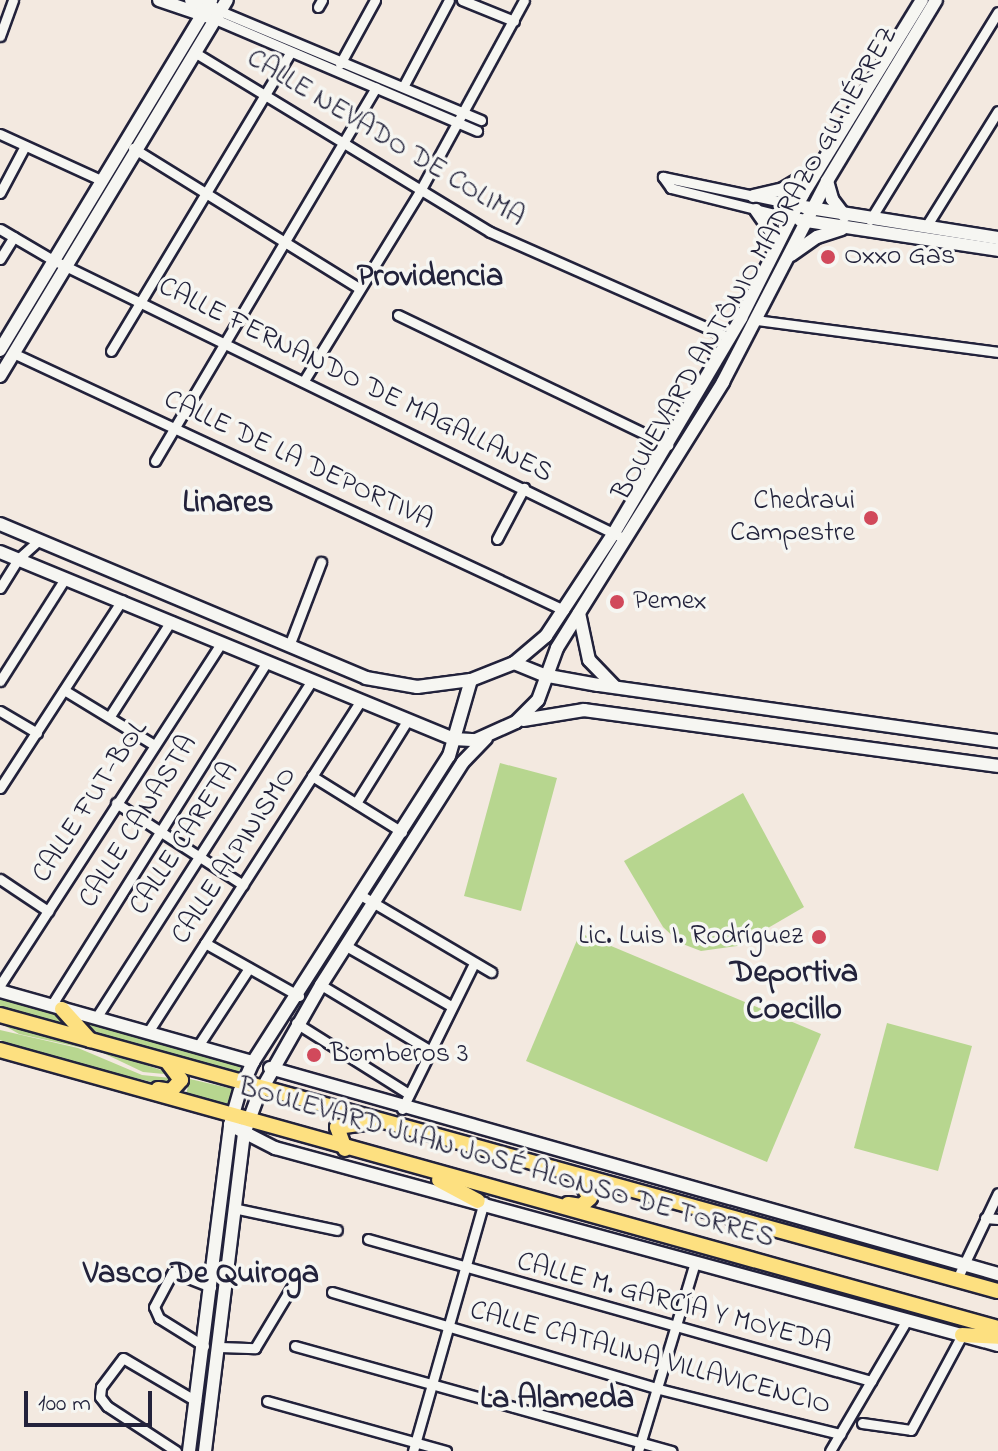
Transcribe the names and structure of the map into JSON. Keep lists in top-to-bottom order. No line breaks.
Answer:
{"streets":{"main road":["BOULEVARD JUAN JOSÉ ALONSO DE TORRES"],"street":["CALLE NEVADO DE COLIMA","BOULEVARD ANTÔNIO MADRAZO GUTIÉRREZ","CALLE FERNANDO DE MAGALLANES","CALLE DE LA DEPORTIVA","CALLE FUT-BOL","CALLE CANASTA","CALLE CARETA","CALLE ALPINISMO","CALLE M. GARCÍA Y MOYEDA","CALLE CATALINA VILLAVICENCIO"]},"crossings":[["CALLE NEVADO DE COLIMA","BOULEVARD ANTÔNIO MADRAZO GUTIÉRREZ"],["BOULEVARD ANTÔNIO MADRAZO GUTIÉRREZ","CALLE FERNANDO DE MAGALLANES"],["BOULEVARD ANTÔNIO MADRAZO GUTIÉRREZ","CALLE DE LA DEPORTIVA"],["CALLE FUT-BOL","BOULEVARD JUAN JOSÉ ALONSO DE TORRES"],["CALLE CANASTA","BOULEVARD JUAN JOSÉ ALONSO DE TORRES"],["CALLE CARETA","BOULEVARD JUAN JOSÉ ALONSO DE TORRES"],["CALLE ALPINISMO","BOULEVARD JUAN JOSÉ ALONSO DE TORRES"]],"districts":["Providencia","Linares","Deportiva Coecillo","Vasco De Quiroga","La Alameda"],"places":["Oxxo Gas","Chedraui Campestre","Pemex","Lic. Luis I. Rodríguez","Bomberos 3"],"scale_bar":"100 m"}
